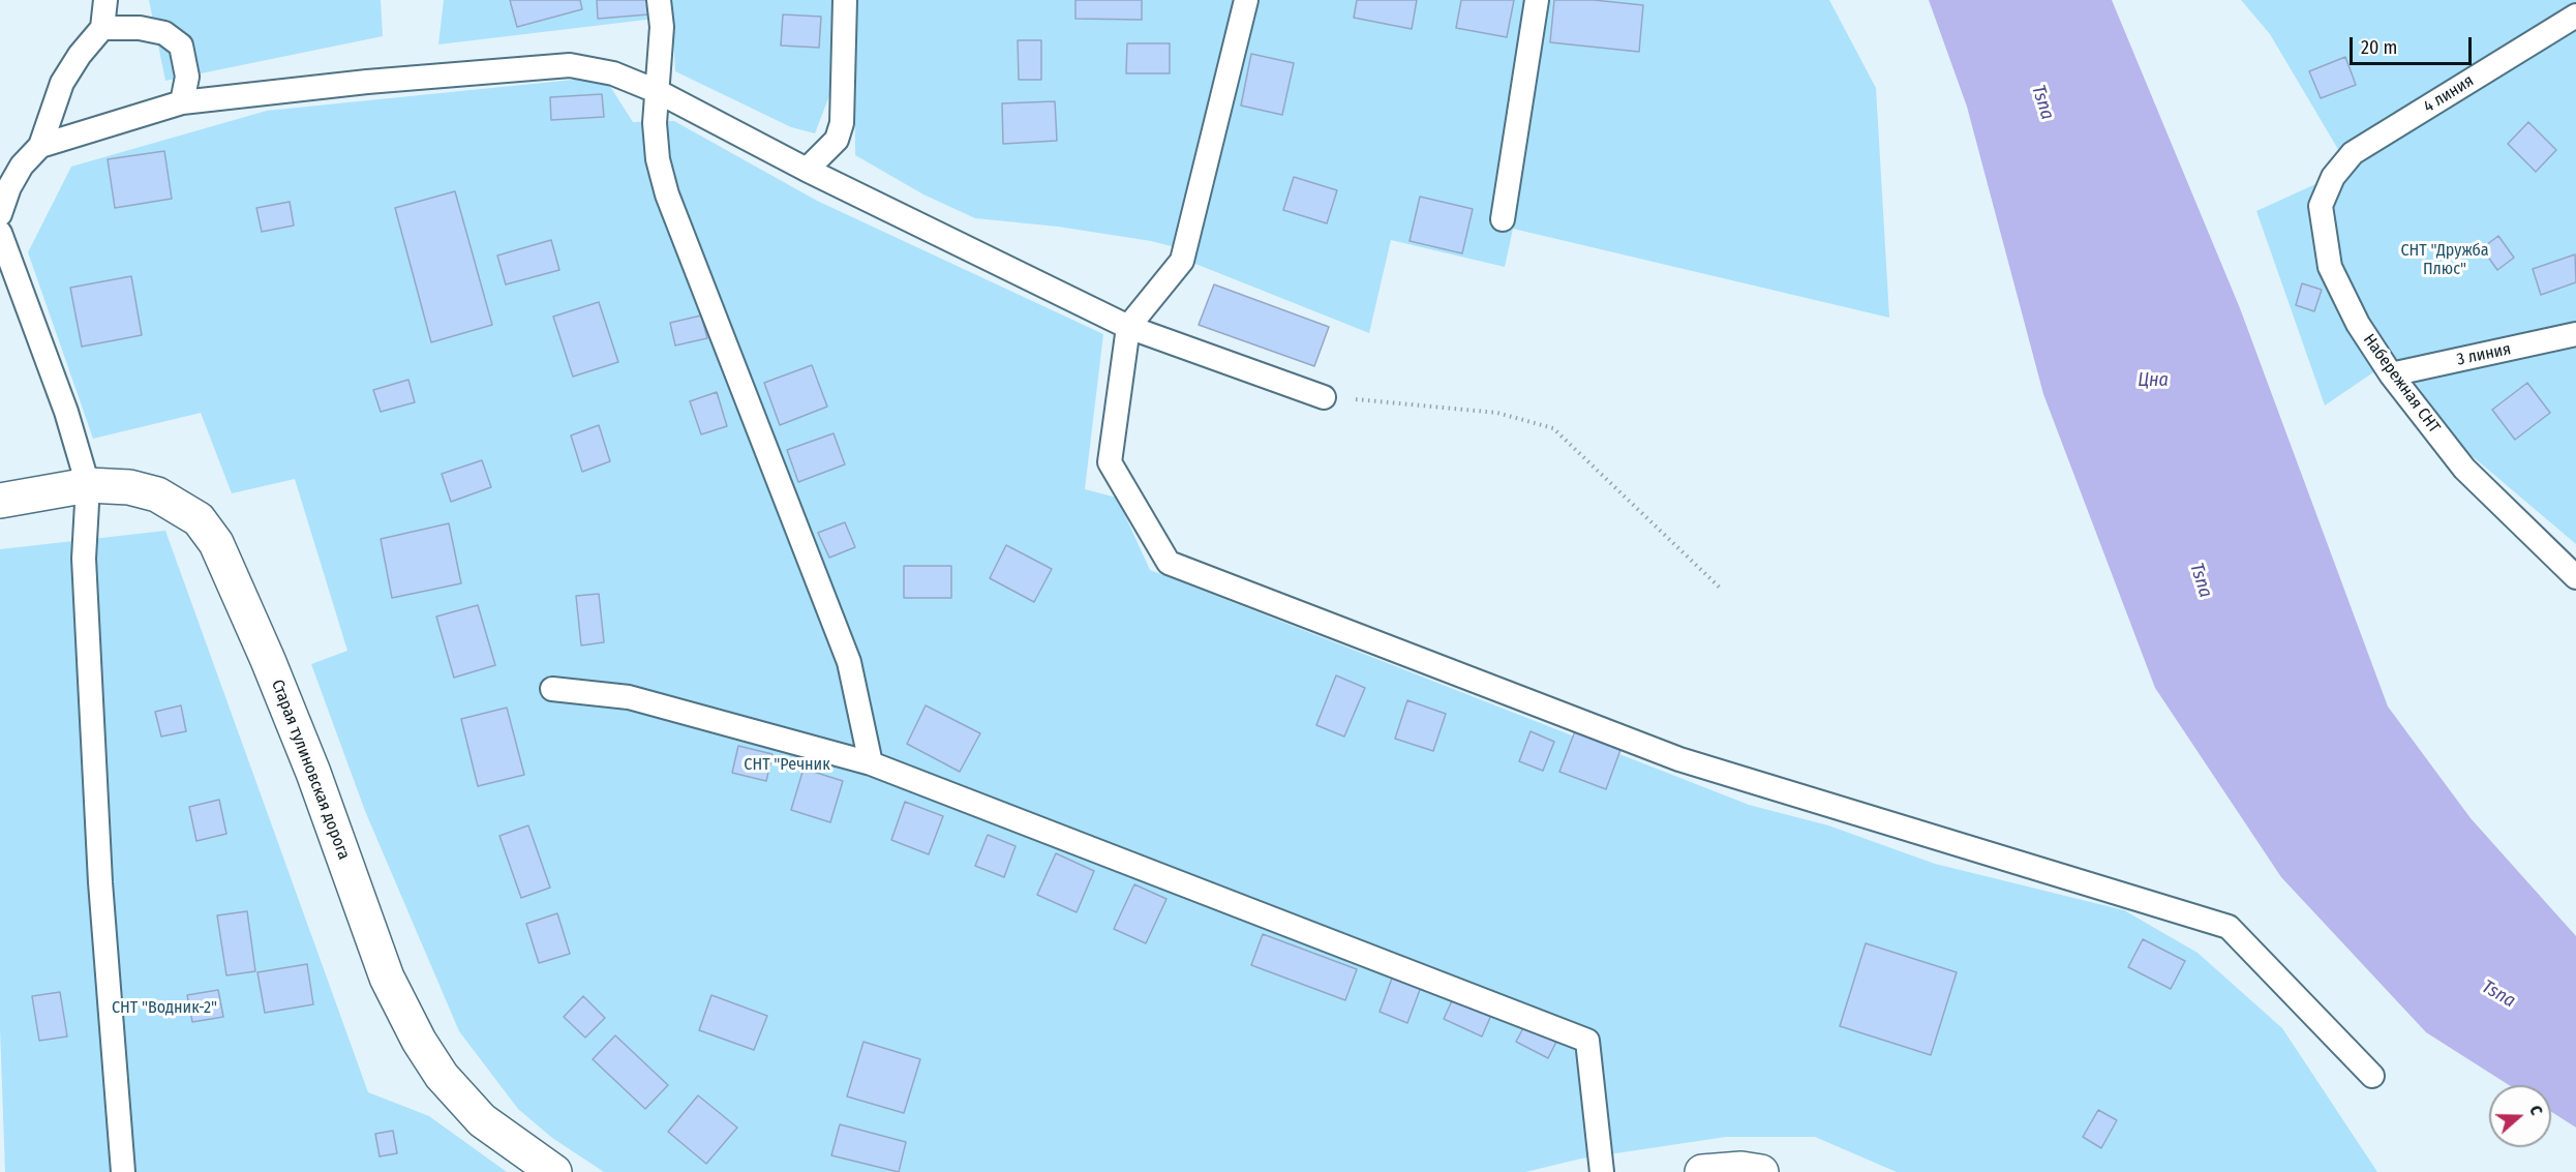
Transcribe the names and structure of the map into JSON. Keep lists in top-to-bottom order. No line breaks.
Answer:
{"streets":{"street":["Старая тулиновская дорога"],"lane":["4 линия","3 линия","Набережная СНТ"]},"crossings":[["4 линия","Набережная СНТ"],["3 линия","Набережная СНТ"]],"water":["Tsna","Цна"],"parks":["СНТ \"Дружба Плюс\"","СНТ \"Речник","СНТ \"Водник-2\""],"scale_bar":"20 m","north":"right"}
